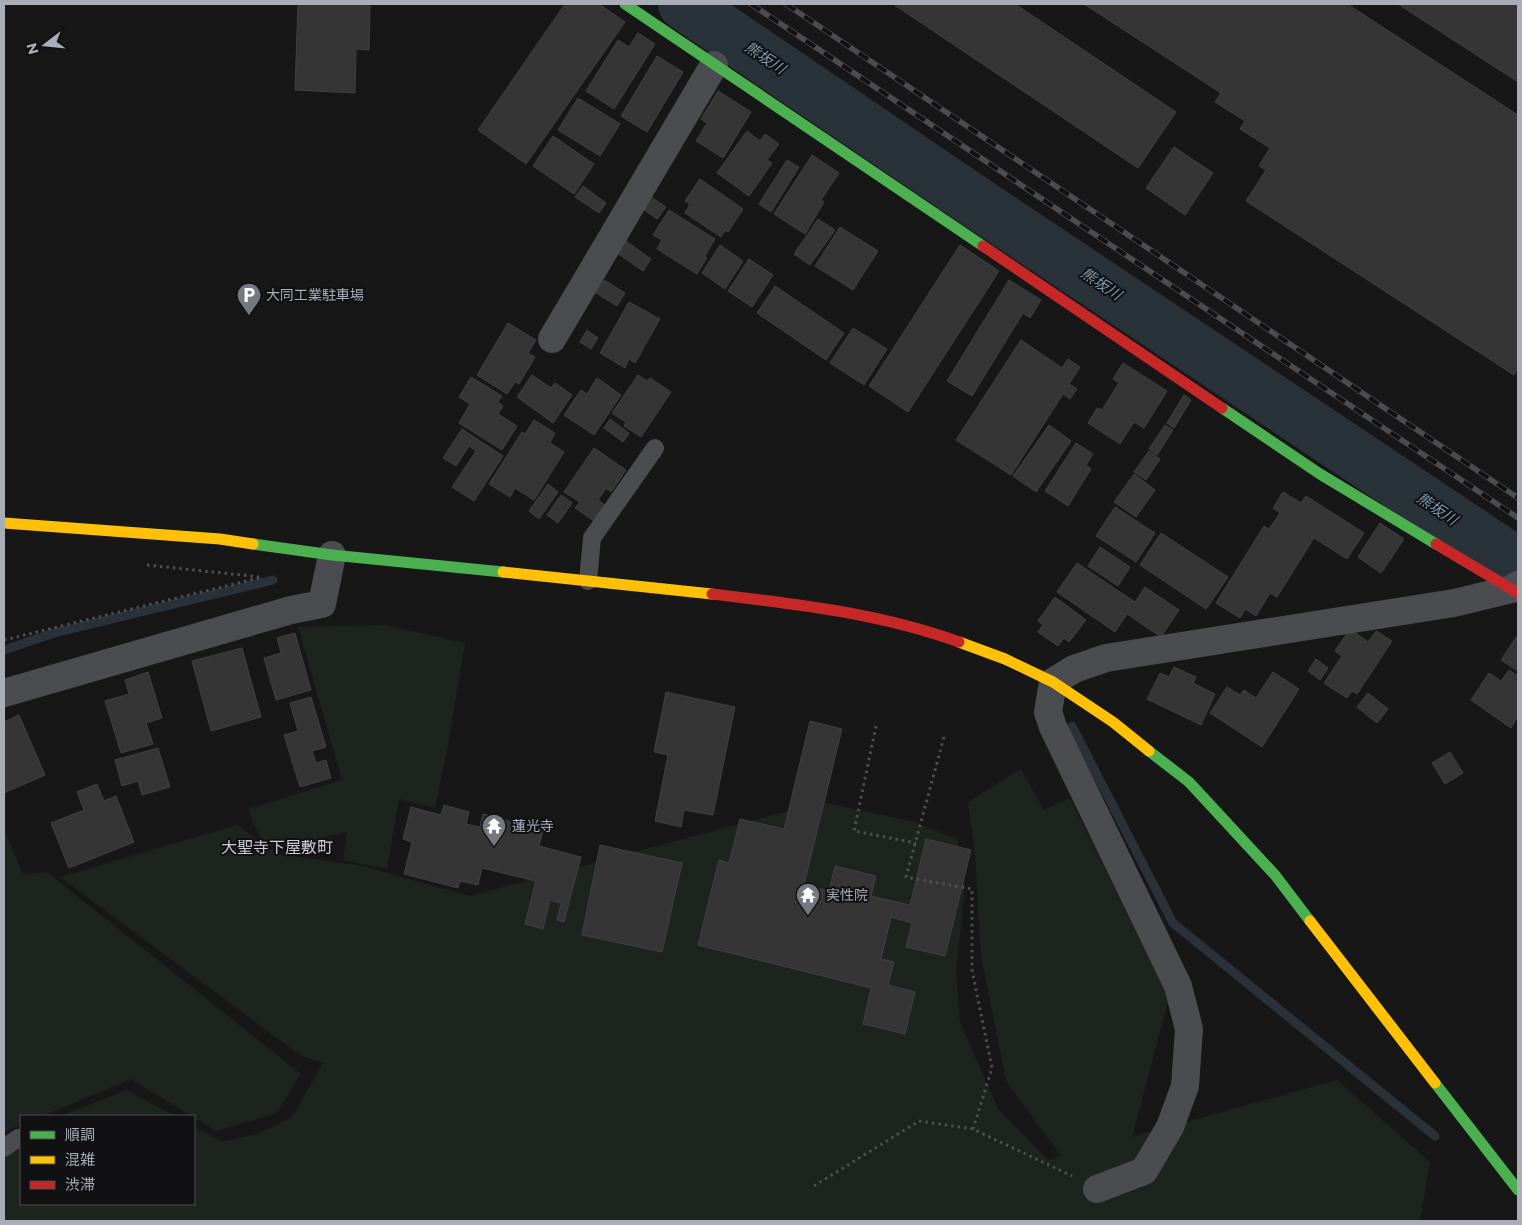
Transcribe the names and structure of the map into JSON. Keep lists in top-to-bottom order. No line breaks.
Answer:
{"districts":["大聖寺下屋敷町"],"water":["熊坂川"],"places":{"parking":["大同工業駐車場"],"temple":["蓮光寺","実性院"]},"legend":["順調","混雑","渋滞"],"north":"left"}
